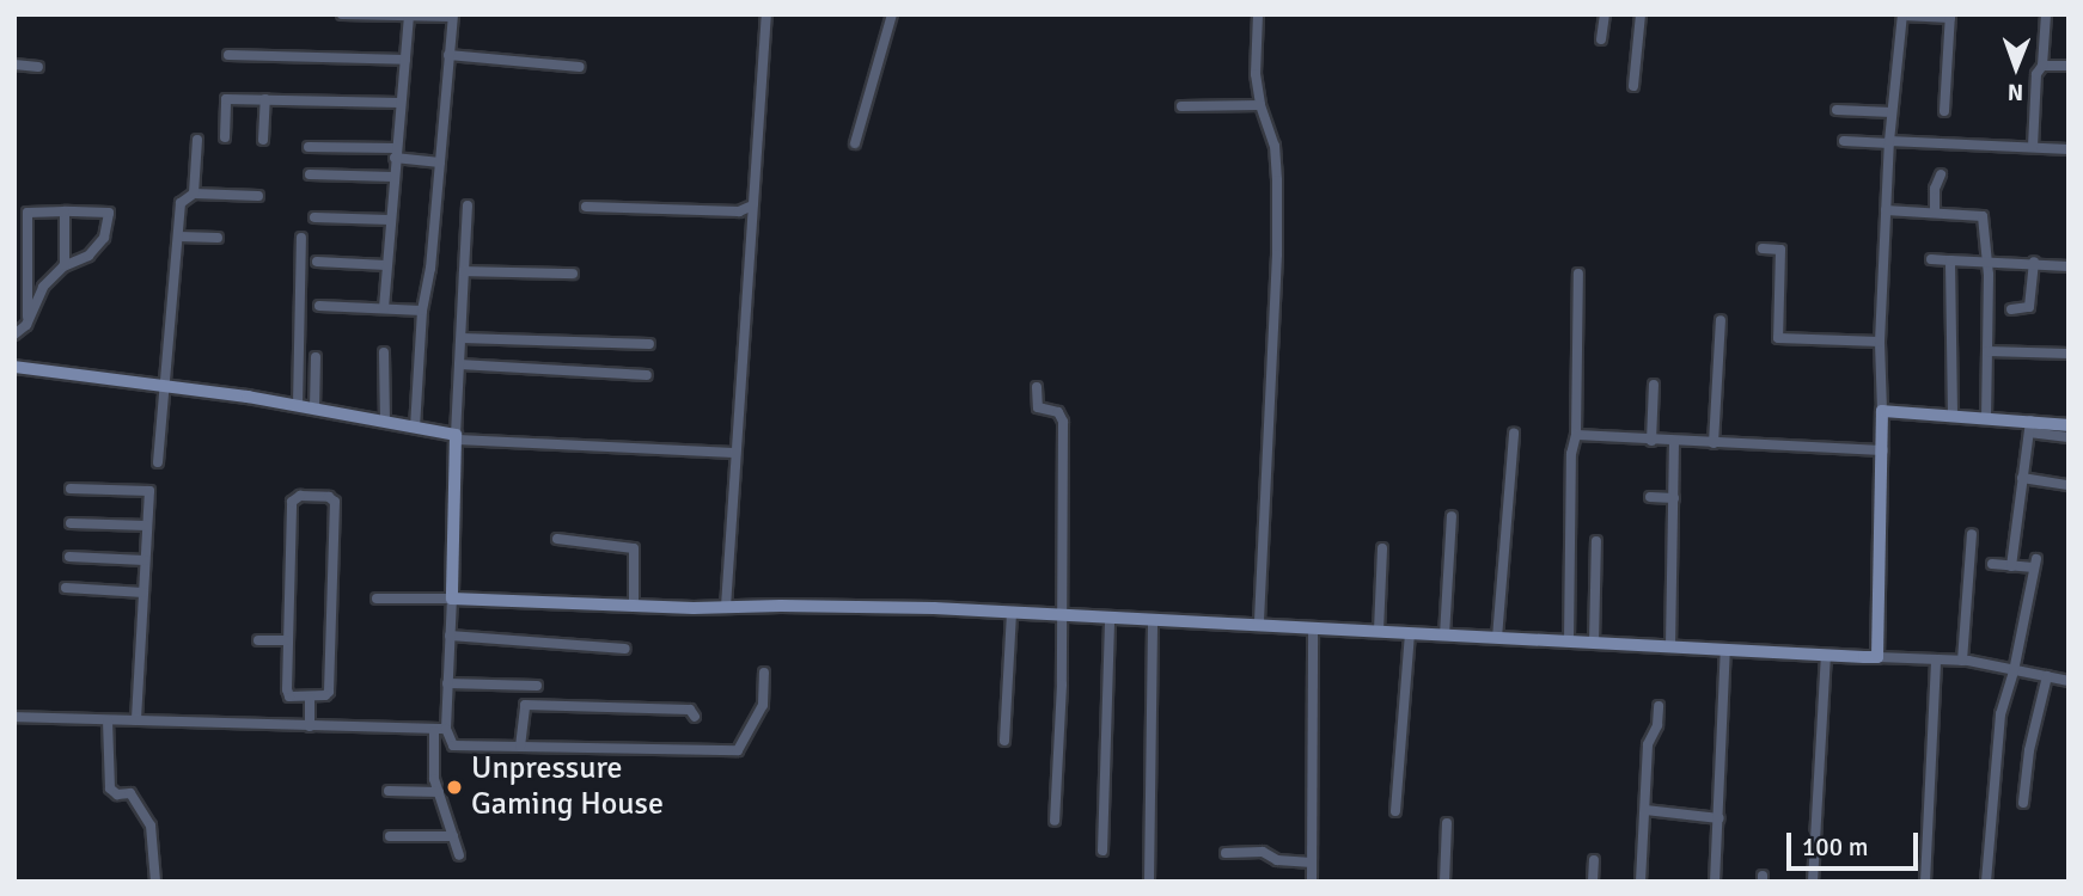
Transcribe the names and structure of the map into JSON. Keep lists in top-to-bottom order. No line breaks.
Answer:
{"places":["Unpressure Gaming House"],"scale_bar":"100 m","north":"bottom"}
